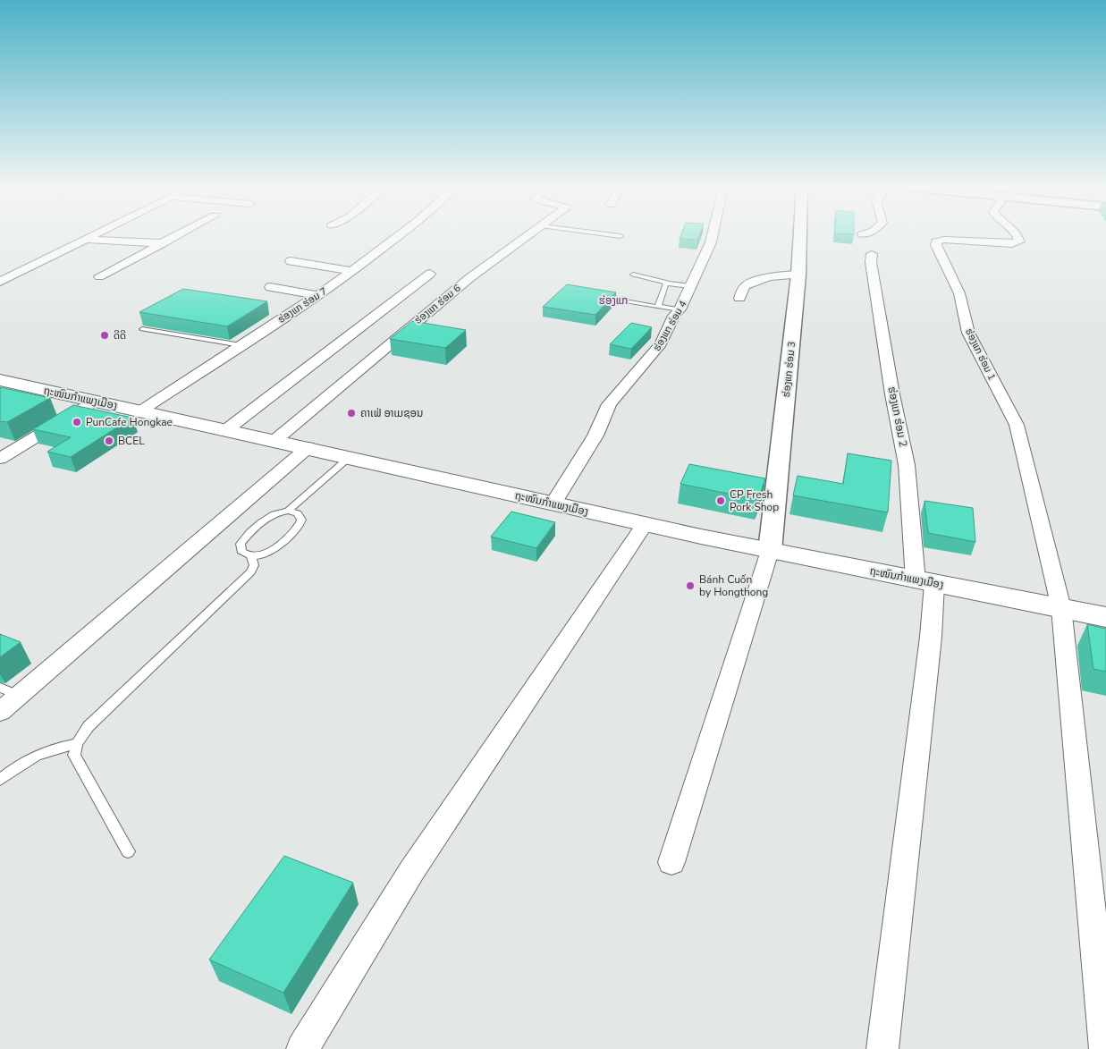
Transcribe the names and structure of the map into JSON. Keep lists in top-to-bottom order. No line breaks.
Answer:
{"streets":{"main road":["ຖະໜົນກຳແພງເມືອງ"],"street":["ຮ່ອງແກ ຮ່ອມ 6","ຮ່ອງແກ ຮ່ອມ 7","ຮ່ອງແກ ຮ່ອມ 4","ຮ່ອງແກ ຮ່ອມ 1","ຮ່ອງແກ ຮ່ອມ 3","ຮ່ອງແກ ຮ່ອມ 2"]},"crossings":[["ຮ່ອງແກ ຮ່ອມ 6","ຖະໜົນກຳແພງເມືອງ"],["ຮ່ອງແກ ຮ່ອມ 7","ຖະໜົນກຳແພງເມືອງ"],["ຮ່ອງແກ ຮ່ອມ 4","ຖະໜົນກຳແພງເມືອງ"],["ຮ່ອງແກ ຮ່ອມ 1","ຖະໜົນກຳແພງເມືອງ"],["ຮ່ອງແກ ຮ່ອມ 3","ຖະໜົນກຳແພງເມືອງ"],["ຖະໜົນກຳແພງເມືອງ","ຮ່ອງແກ ຮ່ອມ 2"]],"districts":["ຮ່ອງແກ"],"places":["ດີດີ","ຄາເຟ່ ອາເມຊອນ","PunCafe Hongkae","BCEL","CP Fresh Pork Shop","Bánh Cuốn by Hongthong"]}
